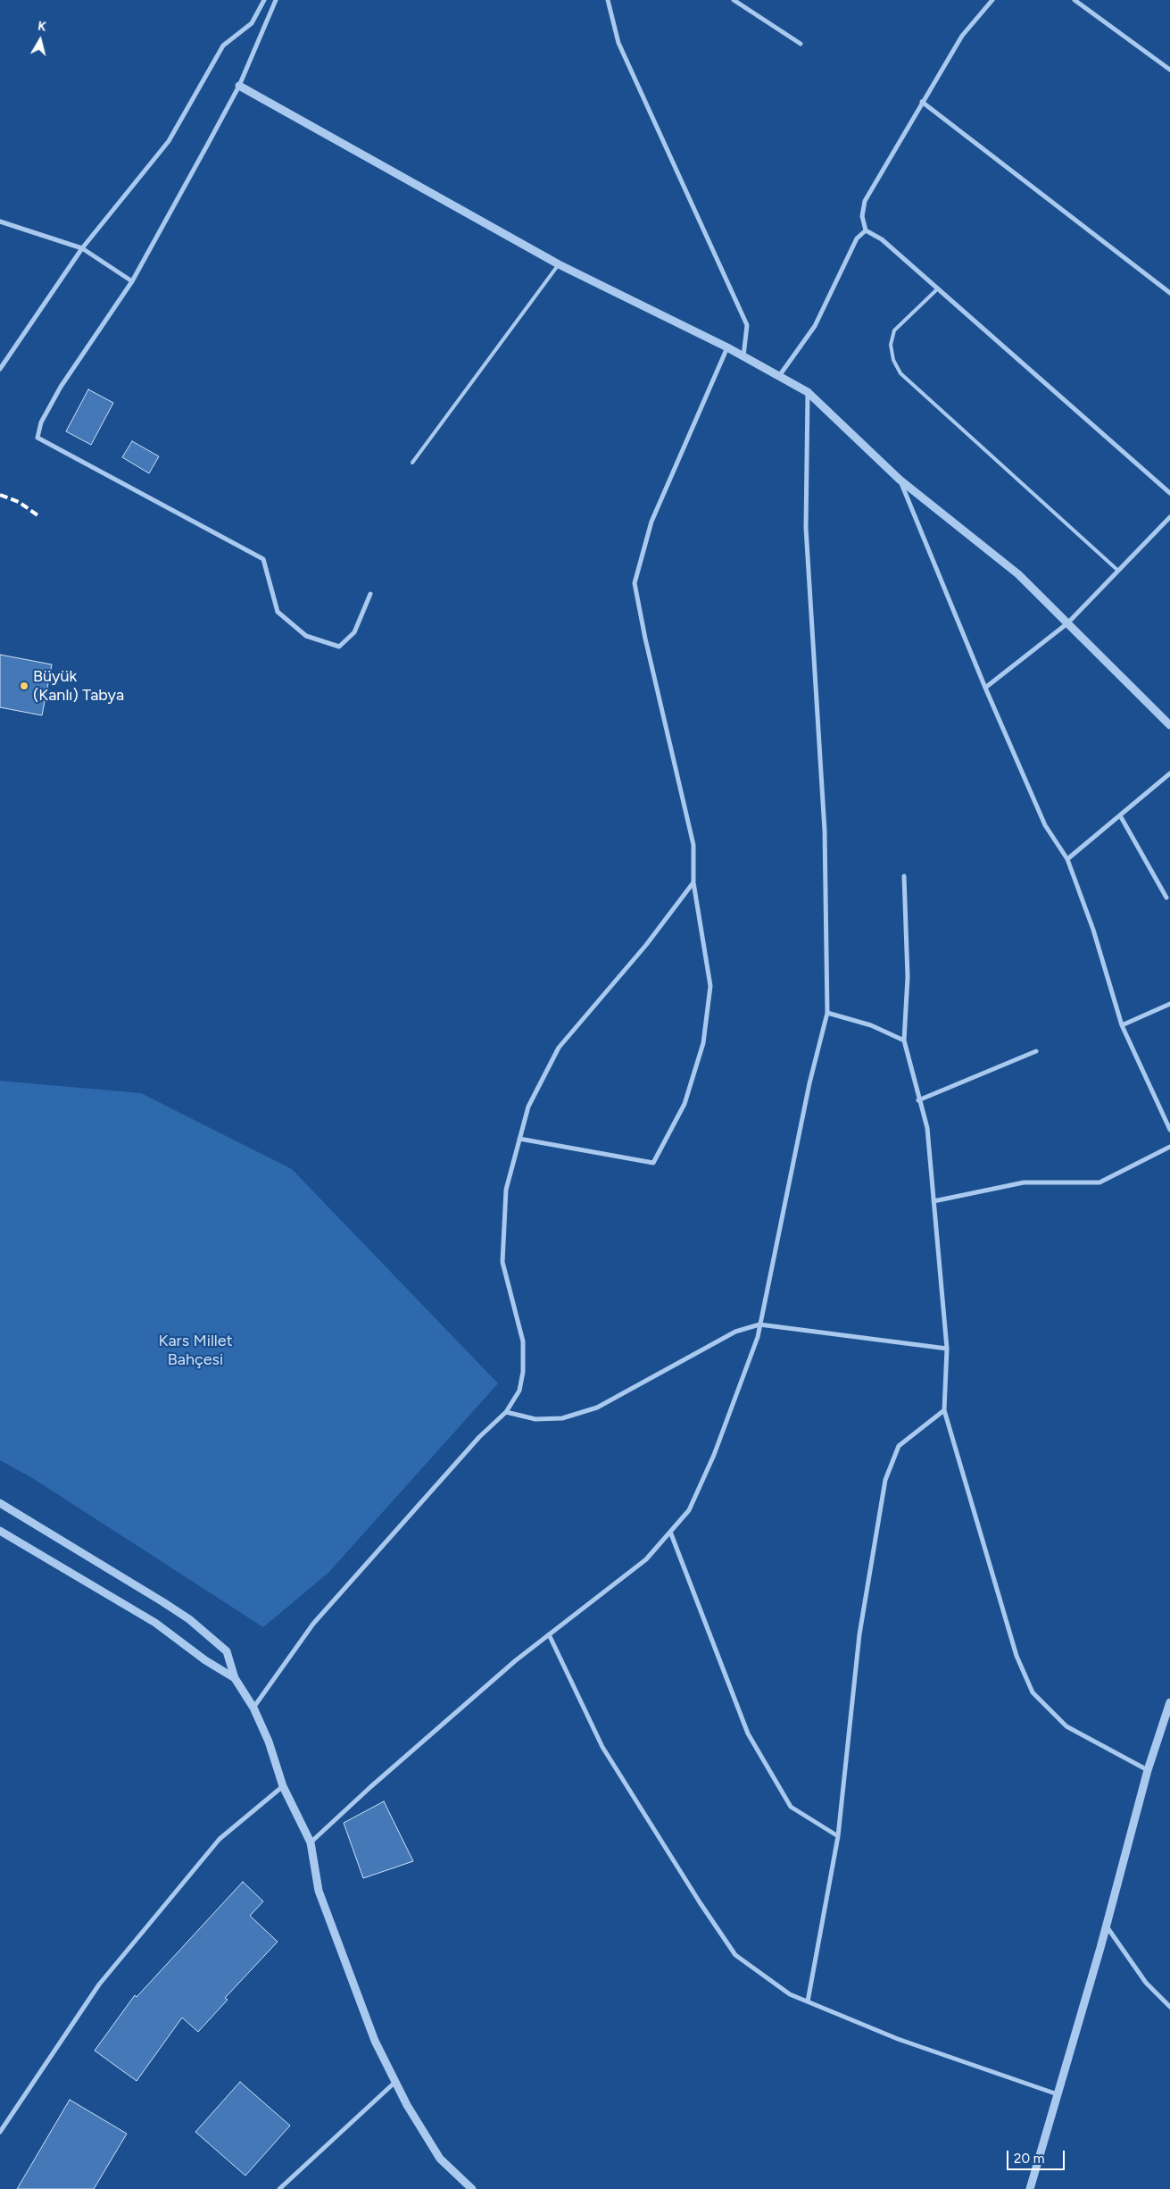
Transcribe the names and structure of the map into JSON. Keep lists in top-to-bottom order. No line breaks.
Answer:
{"parks":["Kars Millet Bahçesi"],"places":["Büyük (Kanlı) Tabya"],"scale_bar":"20 m","north":"top"}
